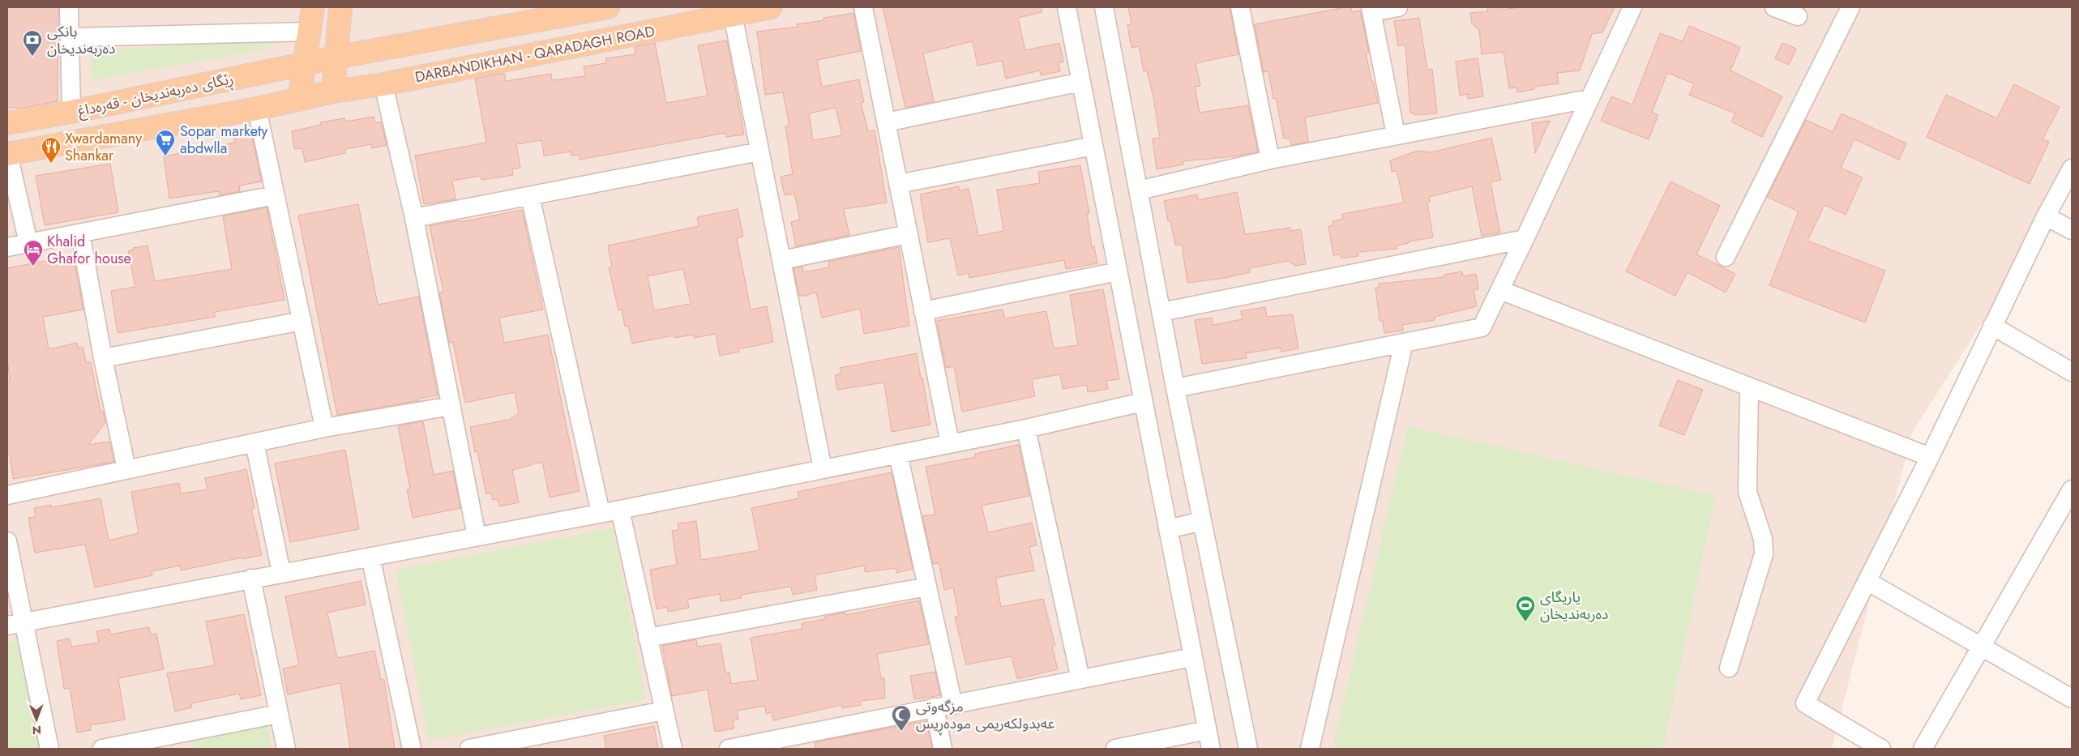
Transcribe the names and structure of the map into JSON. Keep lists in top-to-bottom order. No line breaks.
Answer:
{"streets":{"main road":["DARBANDIKHAN - QARADAGH ROAD","ڕێگای دەربەندیخان - قەرەداغ"]},"places":{"bank":["بانکی دەربەندیخان"],"supermarket":["Sopar markety abdwlla"],"restaurant":["Xwardamany Shankar"],"hotel":["Khalid Ghafor house"],"sports":["یاریگاى ده‌ربه‌ندیخان"],"mosque":["مزگەوتی عەبدولکەریمی مودەڕیس"]},"north":"bottom"}
